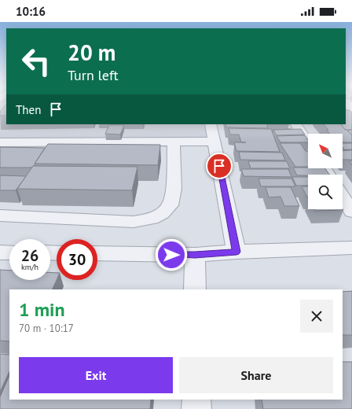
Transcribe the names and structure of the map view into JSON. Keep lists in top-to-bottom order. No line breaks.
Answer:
{"north":"top left","page":{"status":"10:16","turn":["20 m","Turn left"],"then":"Then","speed":"26 km/h","limit":"30","heading":["1 min","70 m · 10:17"],"buttons":["Exit","Share"]}}
